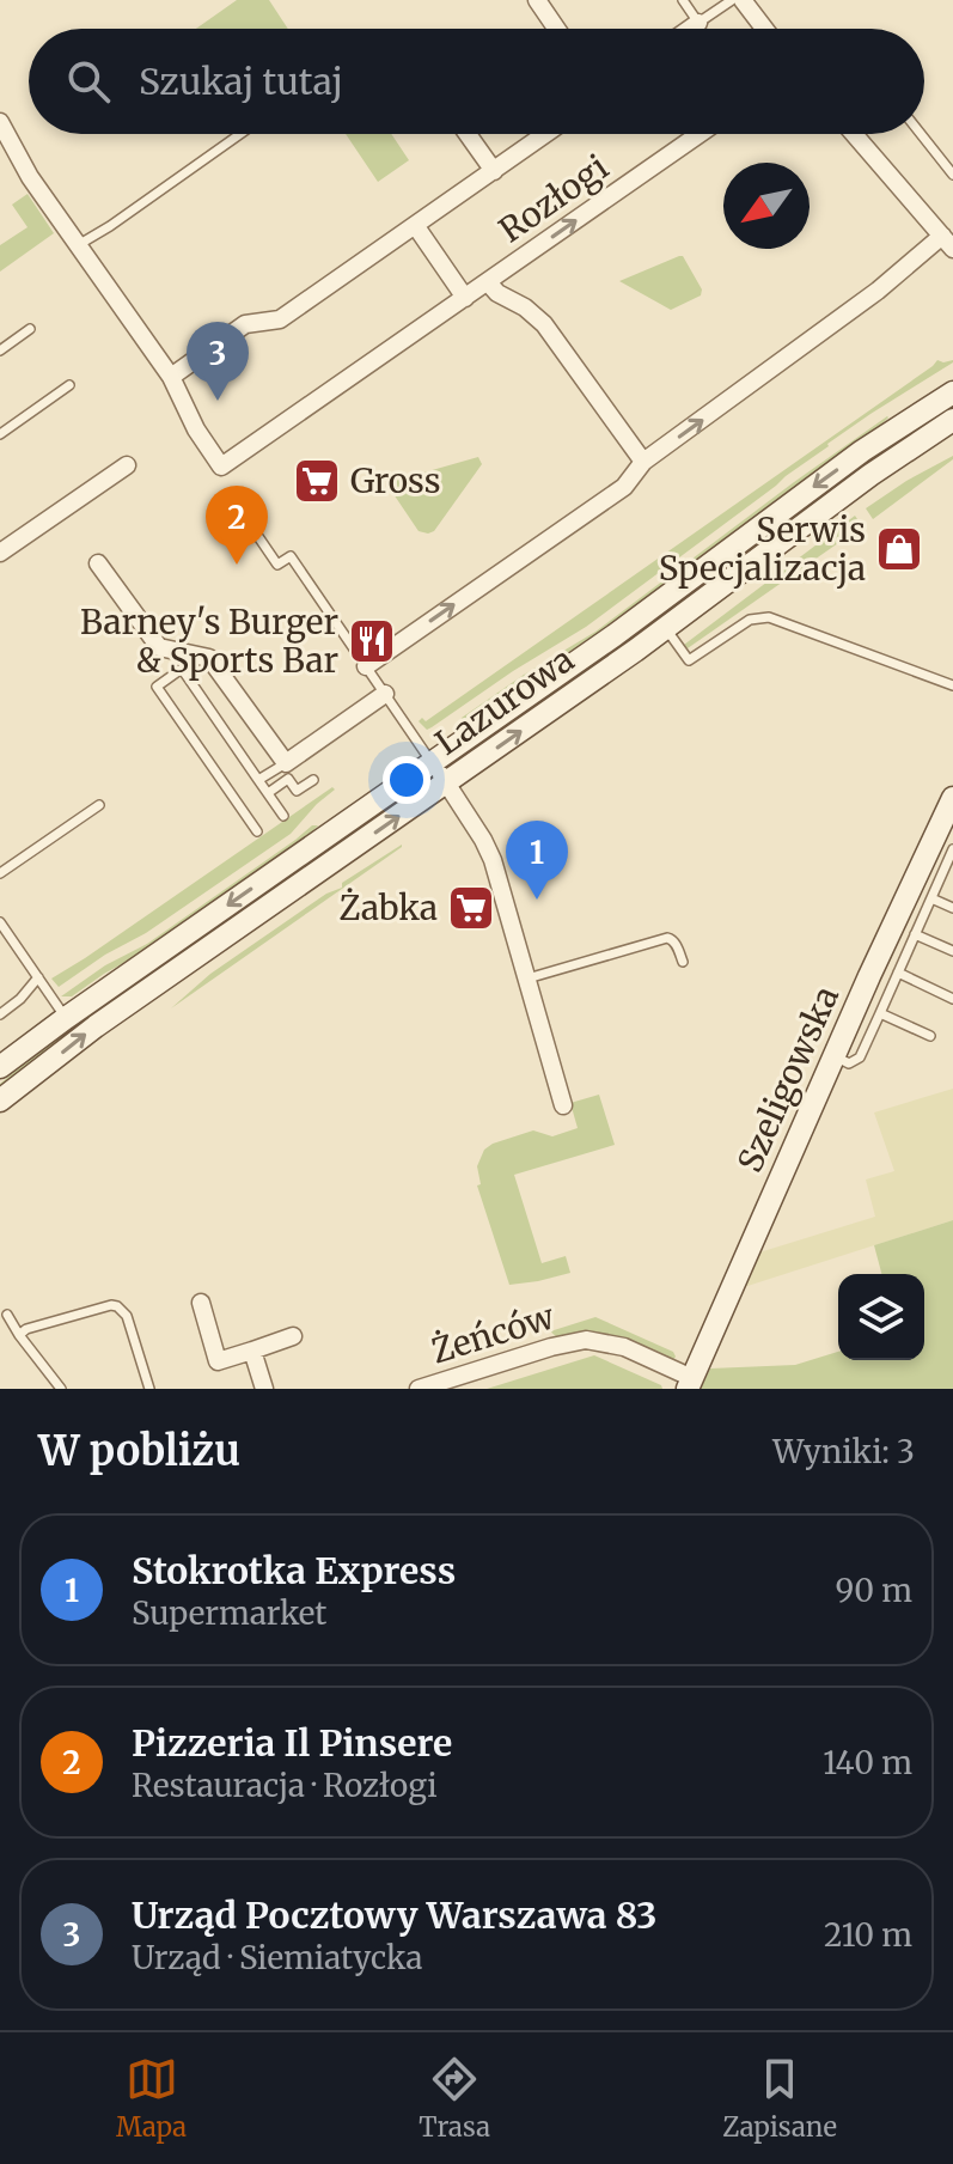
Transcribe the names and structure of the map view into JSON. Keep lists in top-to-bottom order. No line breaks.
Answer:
{"streets":{"main road":["Lazurowa","Szeligowska"],"street":["Rozłogi","Żeńców"]},"crossings":[["Szeligowska","Żeńców"]],"places":{"supermarket":["Gross","Żabka"],"shop":["Serwis Specjalizacja"],"restaurant":["Barney's Burger & Sports Bar"]},"north":"bottom left","page":{"search":"Szukaj tutaj","pins":["3","2","1"],"heading":["W pobliżu","Wyniki: 3"],"list":[{"mark":"1","name":"Stokrotka Express","note":"Supermarket","value":"90 m"},{"mark":"2","name":"Pizzeria Il Pinsere","note":"Restauracja · Rozłogi","value":"140 m"},{"mark":"3","name":"Urząd Pocztowy Warszawa 83","note":"Urząd · Siemiatycka","value":"210 m"}],"nav":["Mapa","Trasa","Zapisane"]}}
